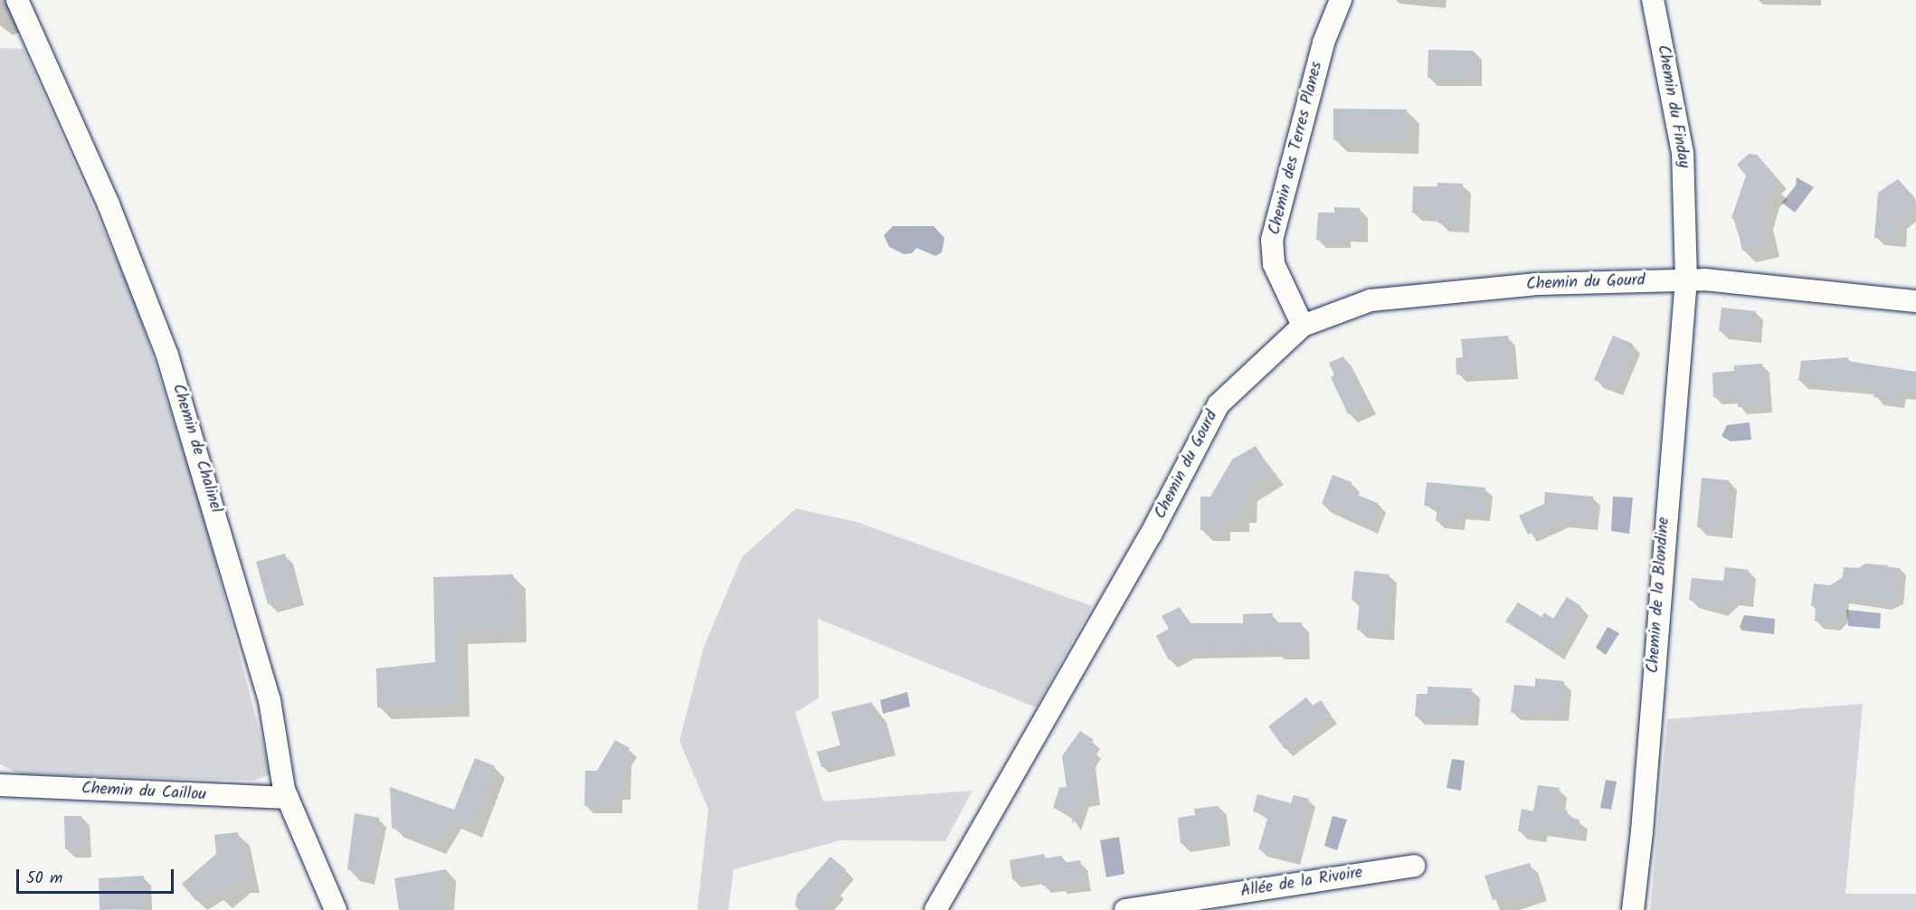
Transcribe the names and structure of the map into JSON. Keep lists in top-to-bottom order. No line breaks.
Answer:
{"streets":{"street":["Chemin du Finday","Chemin des Terres Planes","Chemin du Gourd","Chemin de Chalinel","Chemin de la Blondine","Chemin du Caillou","Allée de la Rivoire"]},"crossings":[["Chemin du Finday","Chemin du Gourd"],["Chemin du Finday","Chemin de la Blondine"],["Chemin des Terres Planes","Chemin du Gourd"],["Chemin du Gourd","Chemin de la Blondine"],["Chemin de Chalinel","Chemin du Caillou"]],"scale_bar":"50 m"}
